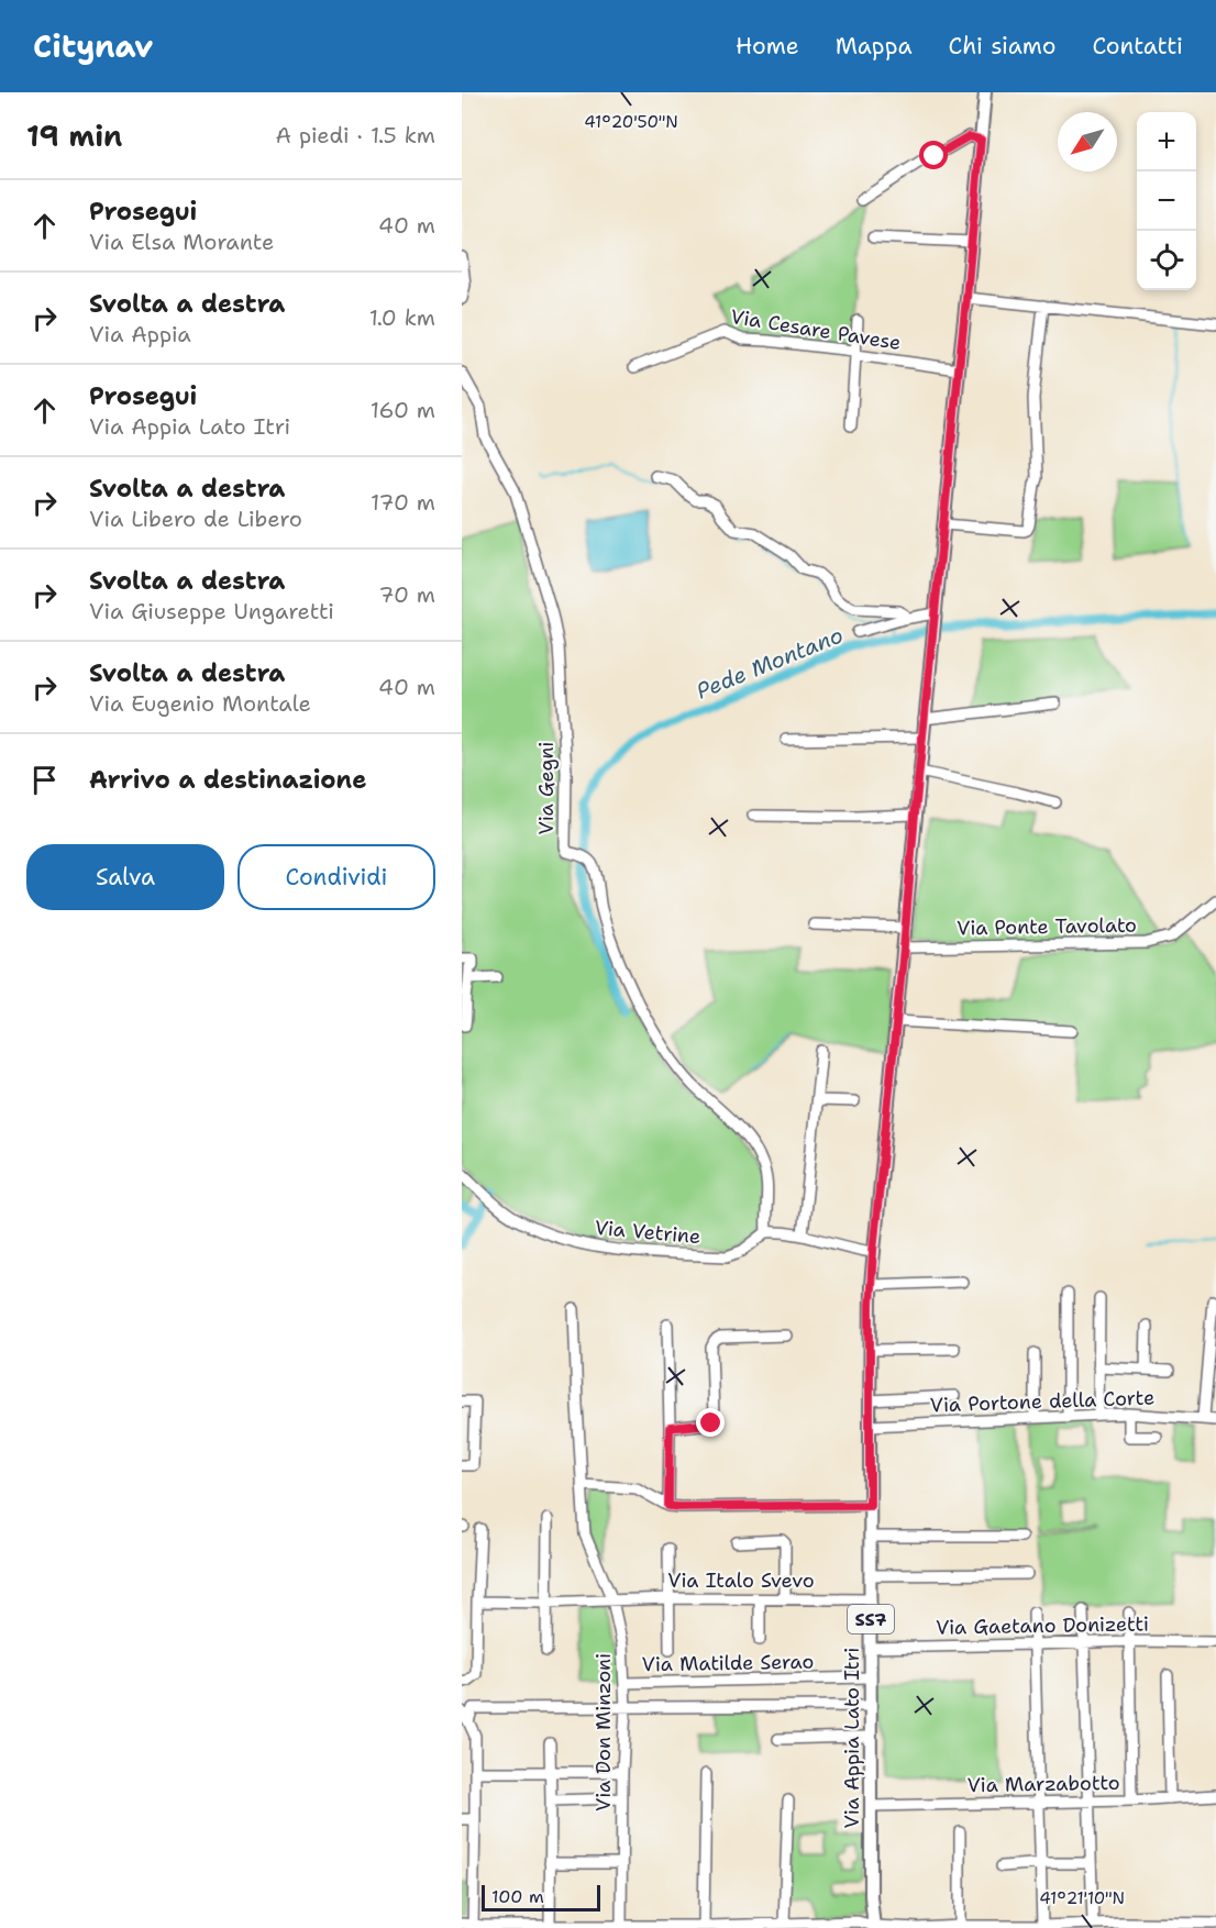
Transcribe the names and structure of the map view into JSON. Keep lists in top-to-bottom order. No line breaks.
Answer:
{"streets":{"main road":["SS7","Via Appia Lato Itri"],"street":["Via Cesare Pavese","Via Gegni","Via Ponte Tavolato","Via Vetrine","Via Portone della Corte","Via Italo Svevo","Via Gaetano Donizetti","Via Matilde Serao","Via Don Minzoni","Via Marzabotto"]},"crossings":[["Via Cesare Pavese","SS7"],["Via Gegni","Via Vetrine"],["Via Ponte Tavolato","SS7"],["Via Portone della Corte","Via Appia Lato Itri"],["Via Italo Svevo","Via Don Minzoni"],["Via Italo Svevo","Via Appia Lato Itri"],["SS7","Via Appia Lato Itri"],["Via Gaetano Donizetti","Via Appia Lato Itri"],["Via Matilde Serao","Via Don Minzoni"],["Via Matilde Serao","Via Appia Lato Itri"],["Via Appia Lato Itri","Via Marzabotto"]],"water":["Pede Montano"],"scale_bar":"100 m","north":"bottom left","page":{"header":"Citynav","nav":["Home","Mappa","Chi siamo","Contatti"],"heading":["19 min","A piedi · 1.5 km"],"map_buttons":["+","−"],"list":[["Prosegui","Via Elsa Morante","40 m"],["Svolta a destra","Via Appia","1.0 km"],["Prosegui","Via Appia Lato Itri","160 m"],["Svolta a destra","Via Libero de Libero","170 m"],["Svolta a destra","Via Giuseppe Ungaretti","70 m"],["Svolta a destra","Via Eugenio Montale","40 m"],"Arrivo a destinazione"],"buttons":["Salva","Condividi"],"scale":"100 m"},"coordinates":["41°20'50\"N","41°21'10\"N"]}
